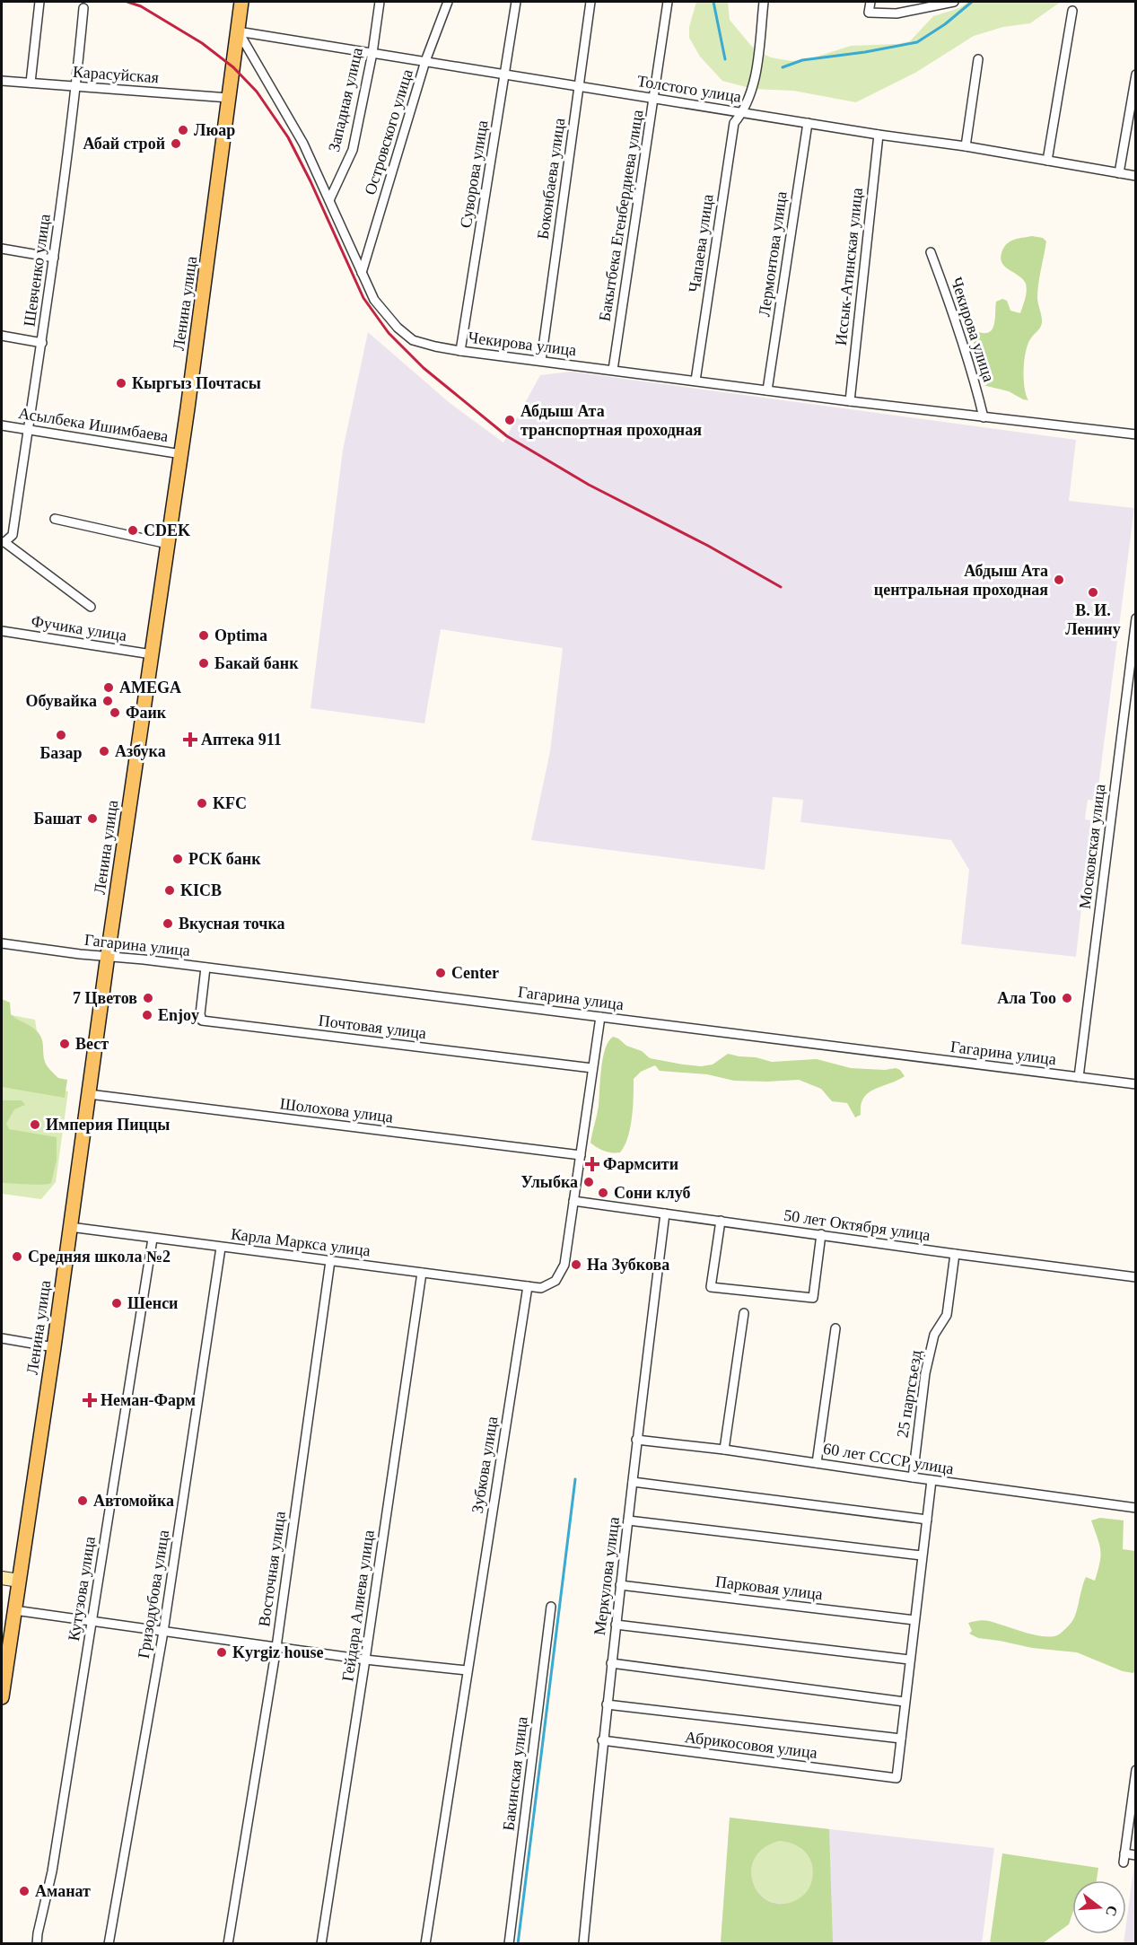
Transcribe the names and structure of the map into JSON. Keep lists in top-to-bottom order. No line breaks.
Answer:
{"streets":{"main road":["Ленина улица"],"street":["Карасуйская","Толстого улица","Западная улица","Островского улица","Суворова улица","Боконбаева улица","Бакытбека Егенбердиева улица","Чапаева улица","Лермонтова улица","Иссык-Атинская улица","Шевченко улица","Чекирова улица","Асылбека Ишимбаева","Фучика улица","Московская улица","Гагарина улица","Почтовая улица","Шолохова улица","50 лет Октября улица","Карла Маркса улица","25 партсъезд","60 лет СССР улица","Зубкова улица","Восточная улица","Меркулова улица","Парковая улица","Кутузова улица","Гризодубова улица","Гейдара Алиева улица","Абрикосовоя улица","Бакинская улица"]},"crossings":[["Карасуйская","Шевченко улица"],["Карасуйская","Ленина улица"],["Толстого улица","Западная улица"],["Толстого улица","Островского улица"],["Толстого улица","Суворова улица"],["Толстого улица","Боконбаева улица"],["Толстого улица","Бакытбека Егенбердиева улица"],["Толстого улица","Чапаева улица"],["Толстого улица","Лермонтова улица"],["Толстого улица","Иссык-Атинская улица"],["Толстого улица","Ленина улица"],["Толстого улица","Чекирова улица"],["Западная улица","Чекирова улица"],["Островского улица","Чекирова улица"],["Суворова улица","Чекирова улица"],["Боконбаева улица","Чекирова улица"],["Бакытбека Егенбердиева улица","Чекирова улица"],["Чапаева улица","Чекирова улица"],["Лермонтова улица","Чекирова улица"],["Иссык-Атинская улица","Чекирова улица"],["Шевченко улица","Асылбека Ишимбаева"],["Ленина улица","Чекирова улица"],["Ленина улица","Асылбека Ишимбаева"],["Ленина улица","Фучика улица"],["Ленина улица","Гагарина улица"],["Ленина улица","Шолохова улица"],["Ленина улица","Карла Маркса улица"],["Московская улица","Гагарина улица"],["Гагарина улица","Почтовая улица"],["50 лет Октября улица","25 партсъезд"],["50 лет Октября улица","Меркулова улица"],["Карла Маркса улица","Зубкова улица"],["Карла Маркса улица","Восточная улица"],["Карла Маркса улица","Кутузова улица"],["Карла Маркса улица","Гризодубова улица"],["Карла Маркса улица","Гейдара Алиева улица"],["25 партсъезд","60 лет СССР улица"],["60 лет СССР улица","Меркулова улица"],["Меркулова улица","Парковая улица"],["Меркулова улица","Абрикосовоя улица"]],"places":{"other":["Люар","Абай строй","Кыргыз Почтасы","Абдыш Ата транспортная проходная","CDEK","Абдыш Ата центральная проходная","В. И. Ленину","Optima","Бакай банк","AMEGA","Обувайка","Фаик","Базар","Азбука","KFC","Башат","РСК банк","KICB","Вкусная точка","Center","7 Цветов","Ала Тоо","Enjoy","Вест","Империя Пиццы","Улыбка","Сони клуб","Средняя школа №2","На Зубкова","Шенси","Автомойка","Kyrgiz house","Аманат"],"health":["Аптека 911","Фармсити","Неман-Фарм"]},"north":"right"}
